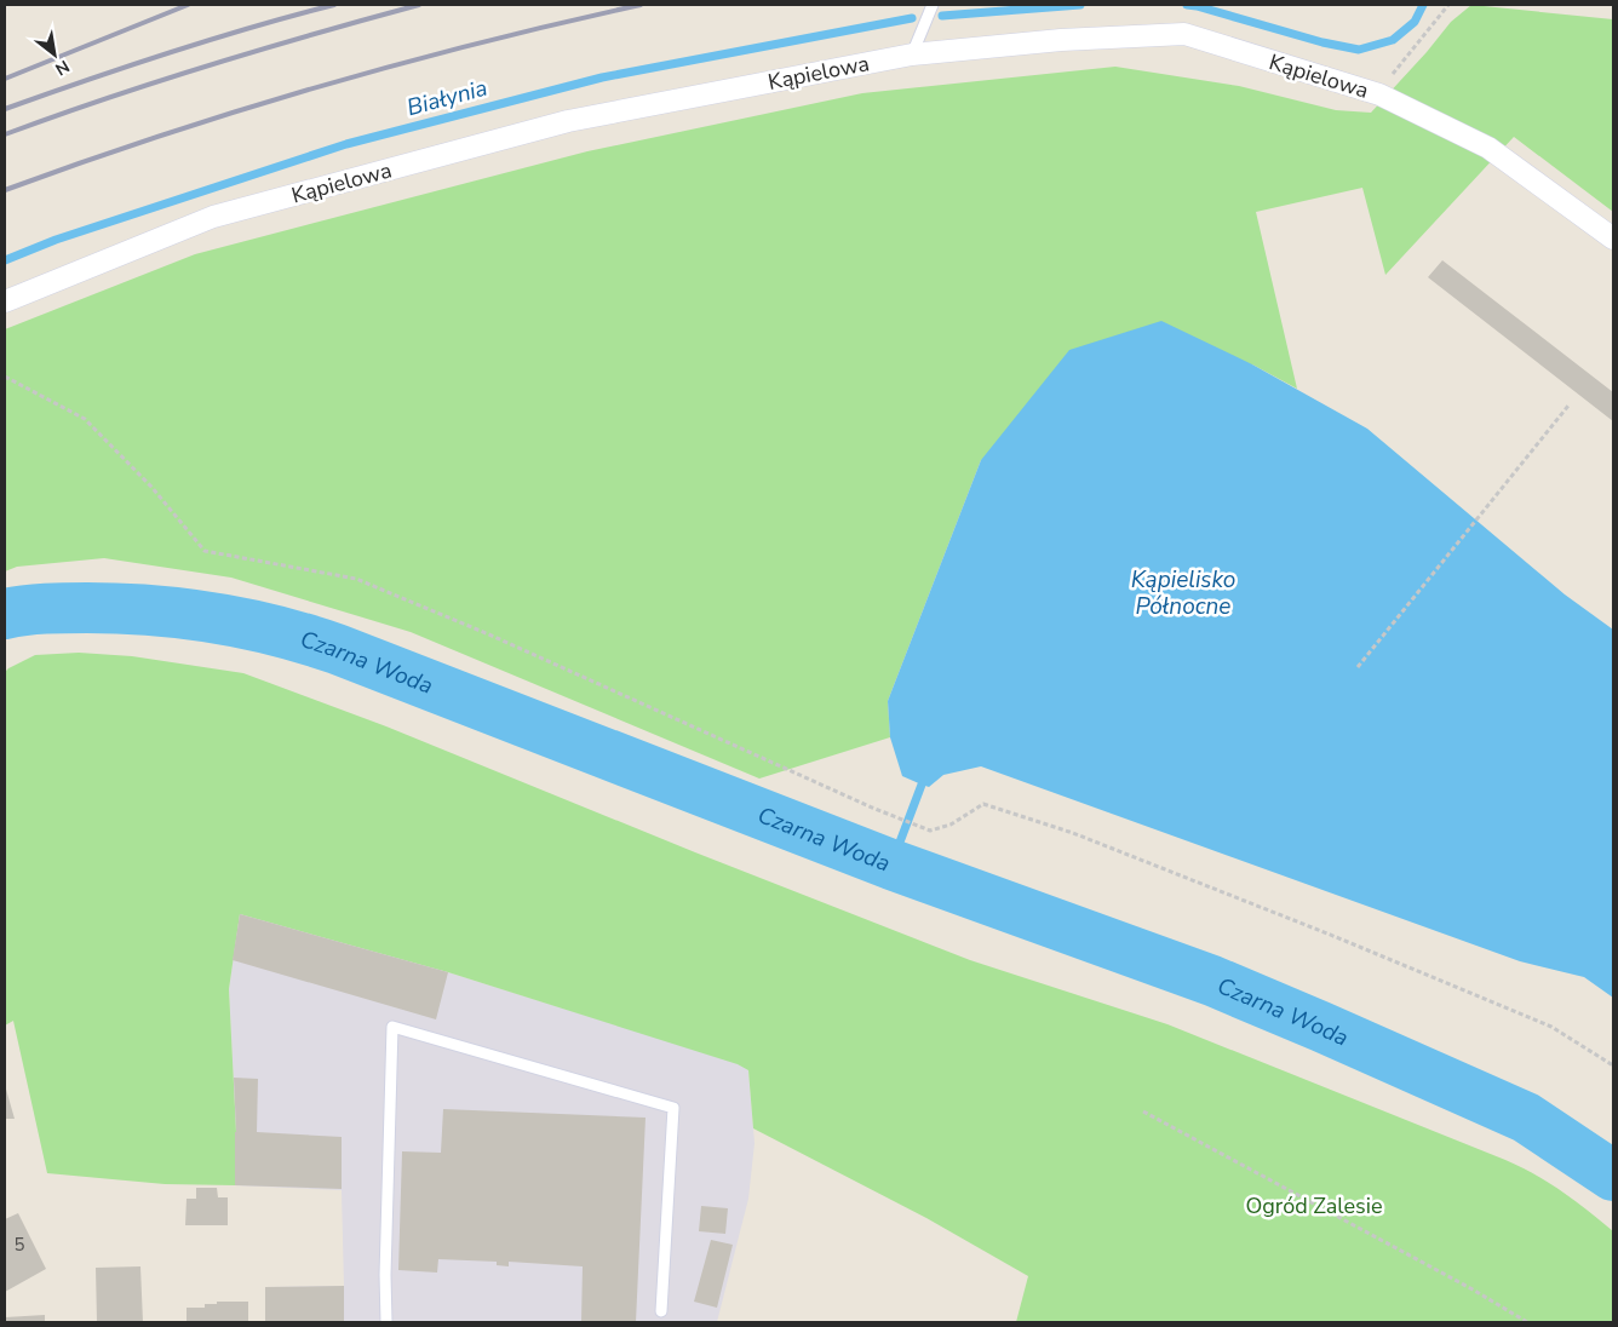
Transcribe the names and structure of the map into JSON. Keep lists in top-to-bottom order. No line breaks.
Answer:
{"streets":{"street":["Kąpielowa"]},"water":["Białynia","Kąpielisko Północne","Czarna Woda"],"parks":["Ogród Zalesie"],"house_numbers":["5"],"north":"bottom right"}
